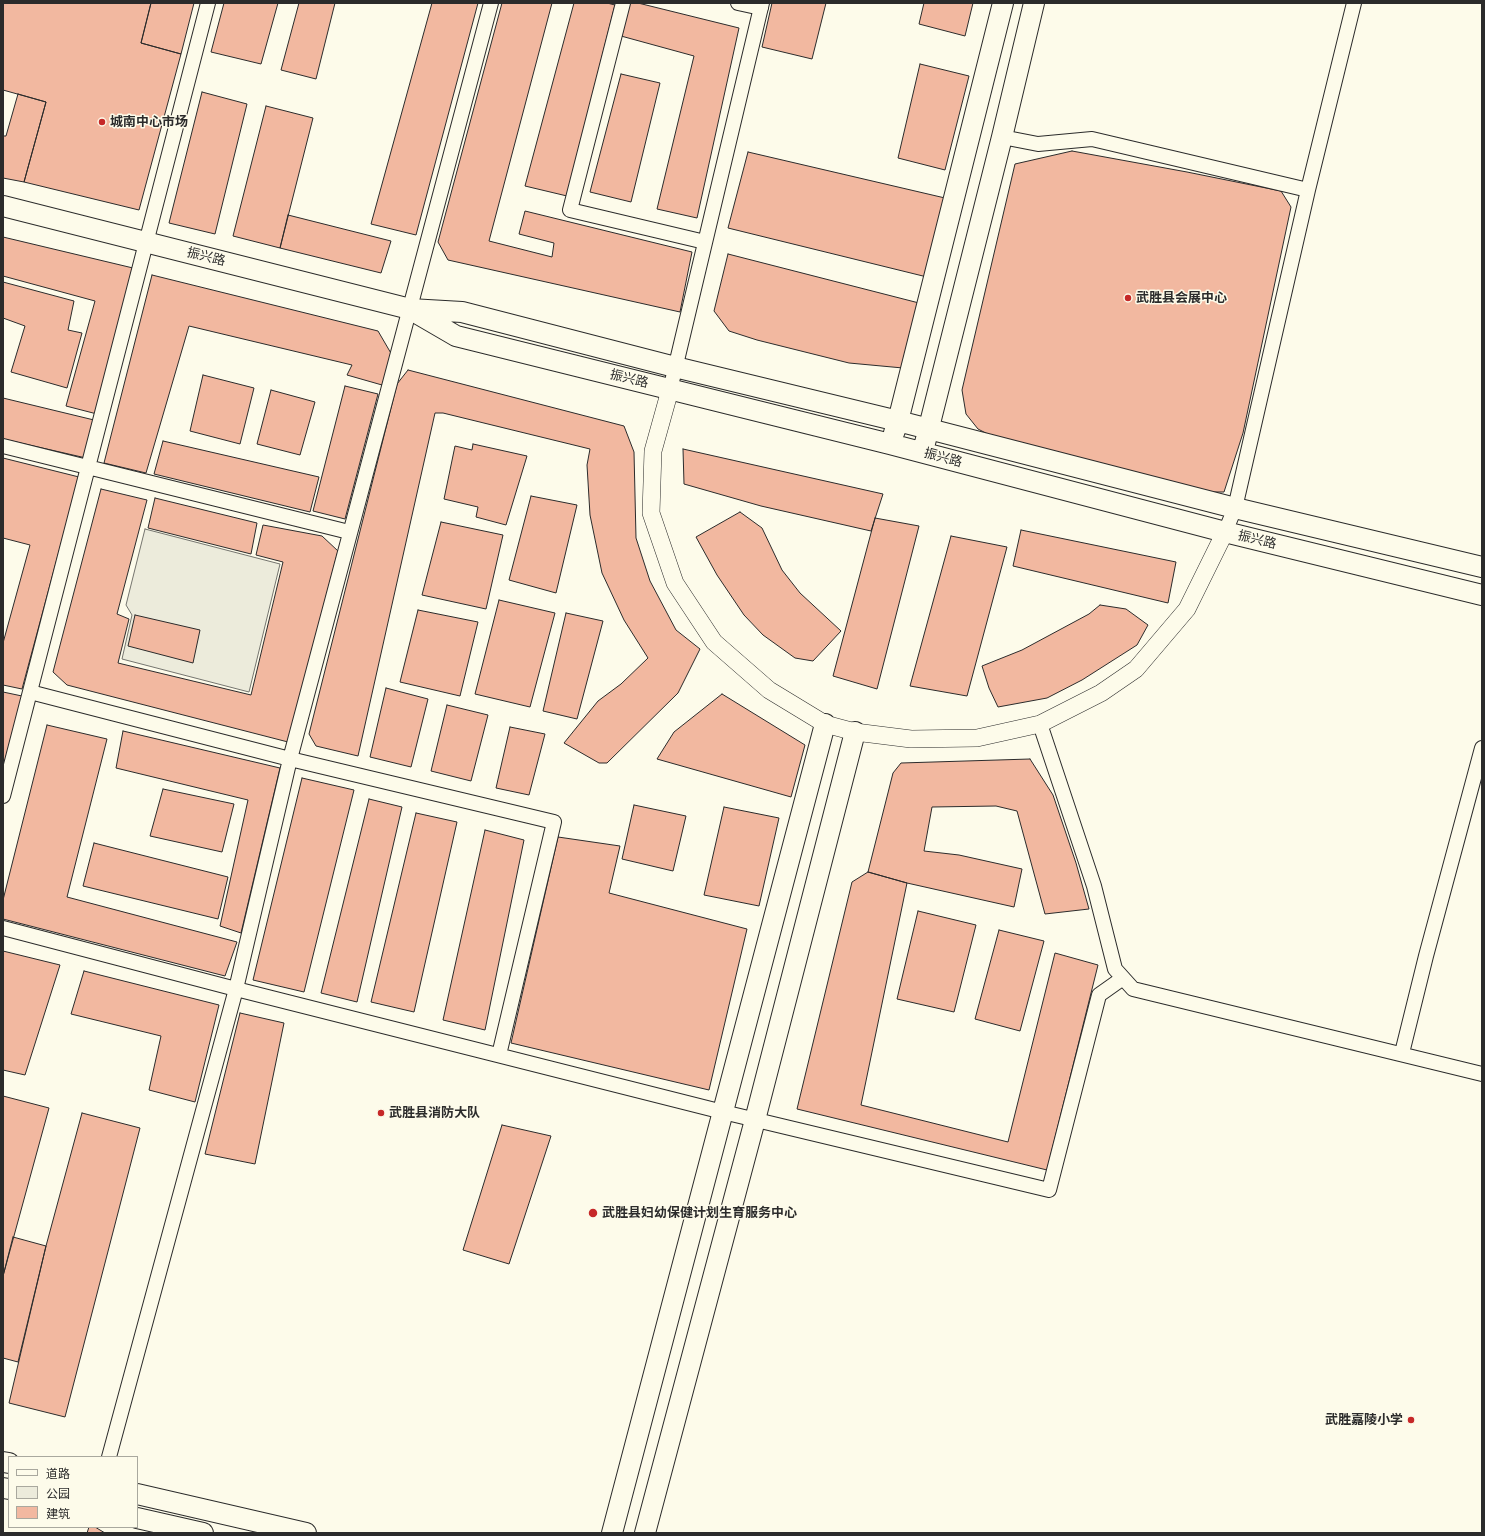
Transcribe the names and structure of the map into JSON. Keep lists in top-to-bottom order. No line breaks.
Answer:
{"streets":{"main road":["振兴路"]},"places":["城南中心市场","武胜县会展中心","武胜县消防大队","武胜县妇幼保健计划生育服务中心","武胜嘉陵小学"],"legend":["道路","公园","建筑"]}
